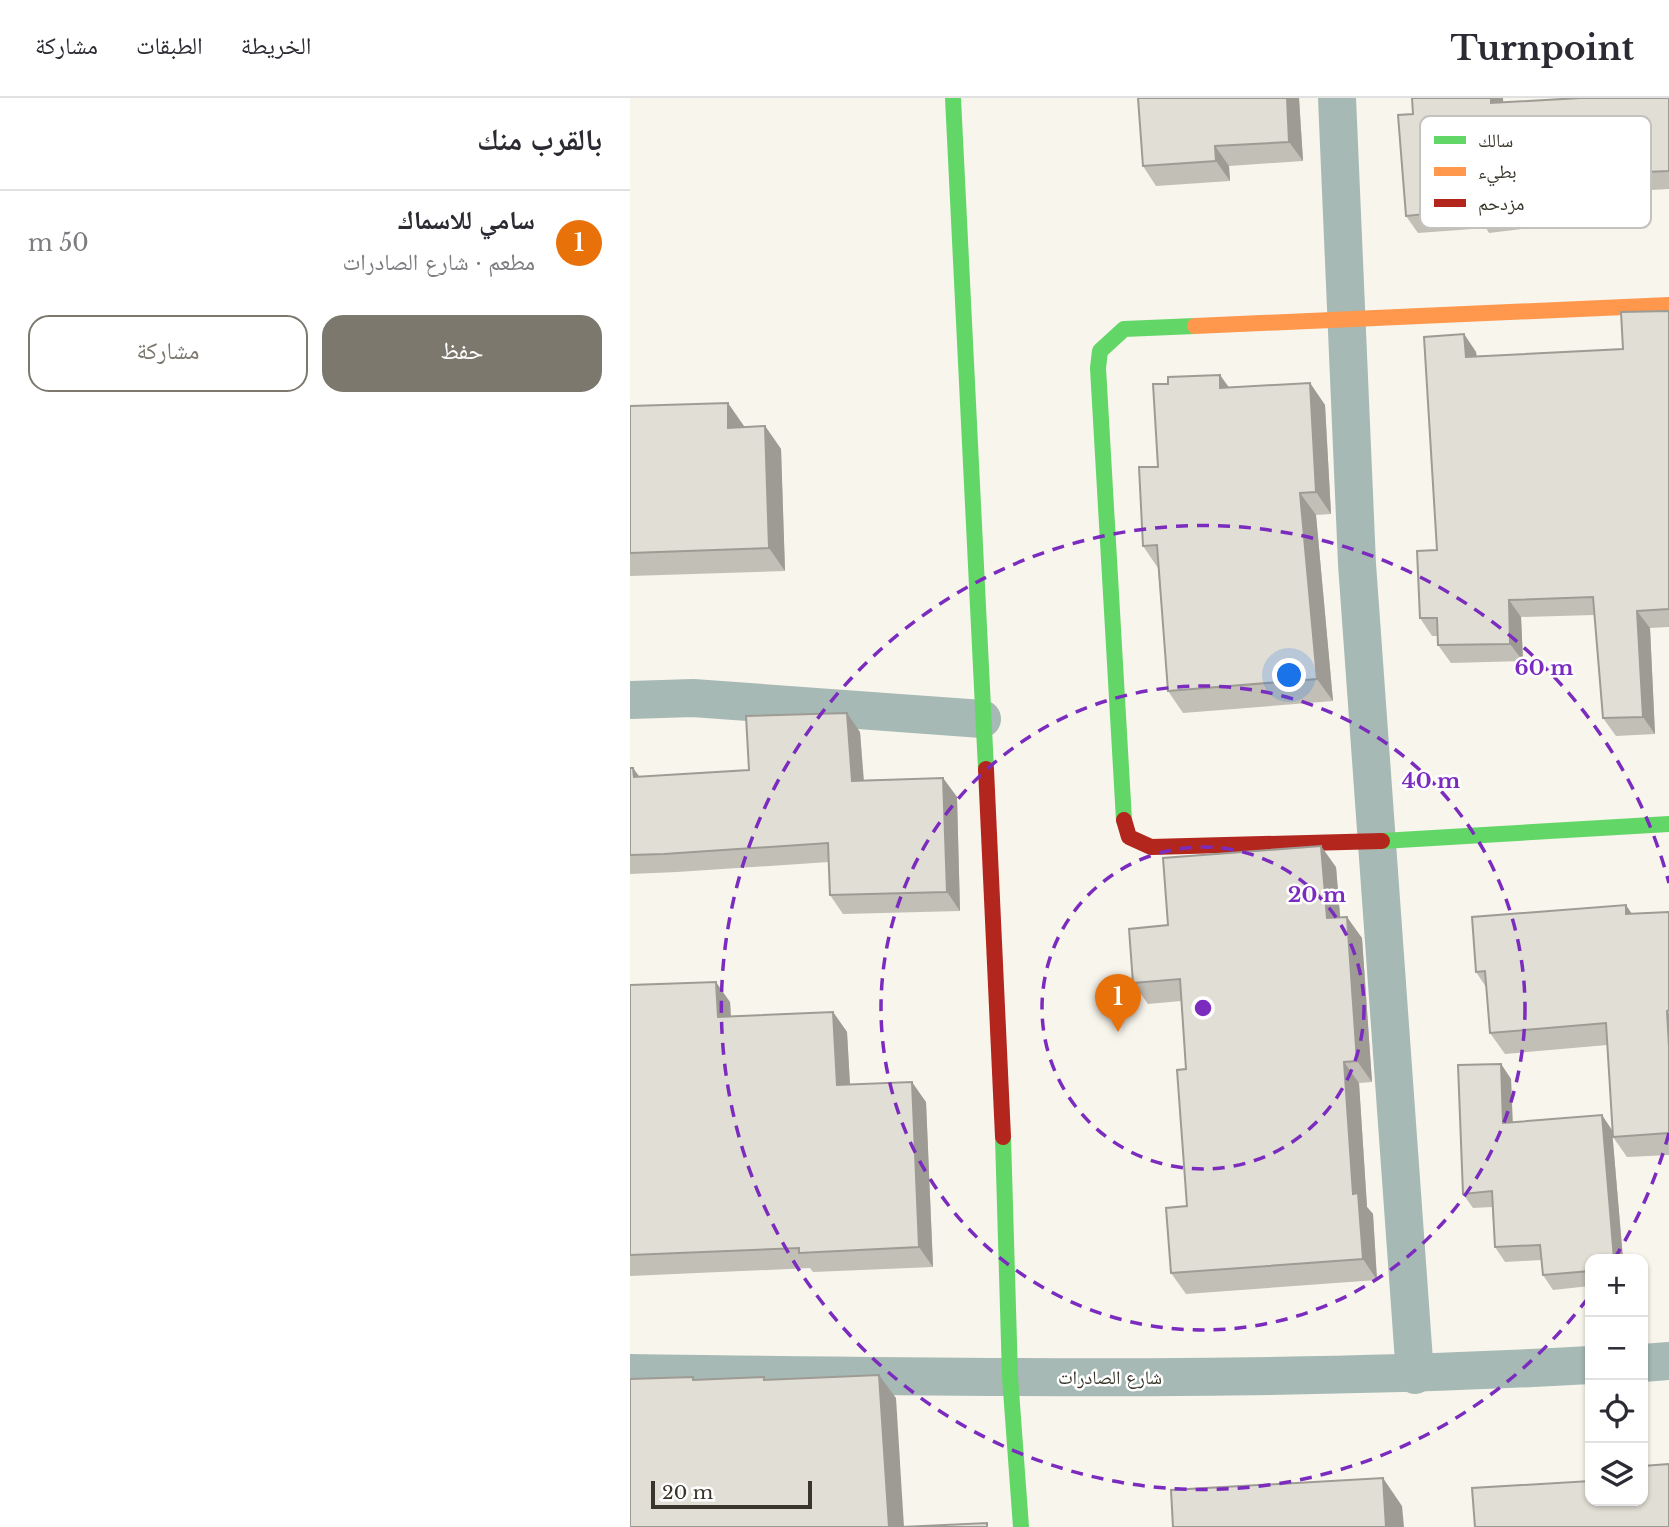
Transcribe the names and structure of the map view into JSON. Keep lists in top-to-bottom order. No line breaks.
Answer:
{"streets":{"street":["شارع الصادرات"]},"legend":["سالك","بطيء","مزدحم"],"scale_bar":"20 m","page":{"header":"Turnpoint","nav":["الخريطة","الطبقات","مشاركة"],"heading":"بالقرب منك","list":[{"mark":"1","name":"سامي للاسماك","note":"مطعم · شارع الصادرات","value":"50 m"}],"buttons":["حفظ","مشاركة"],"pins":"1","map_buttons":["+","−"],"scale":"20 m"},"rings":["60 m","40 m","20 m"]}
